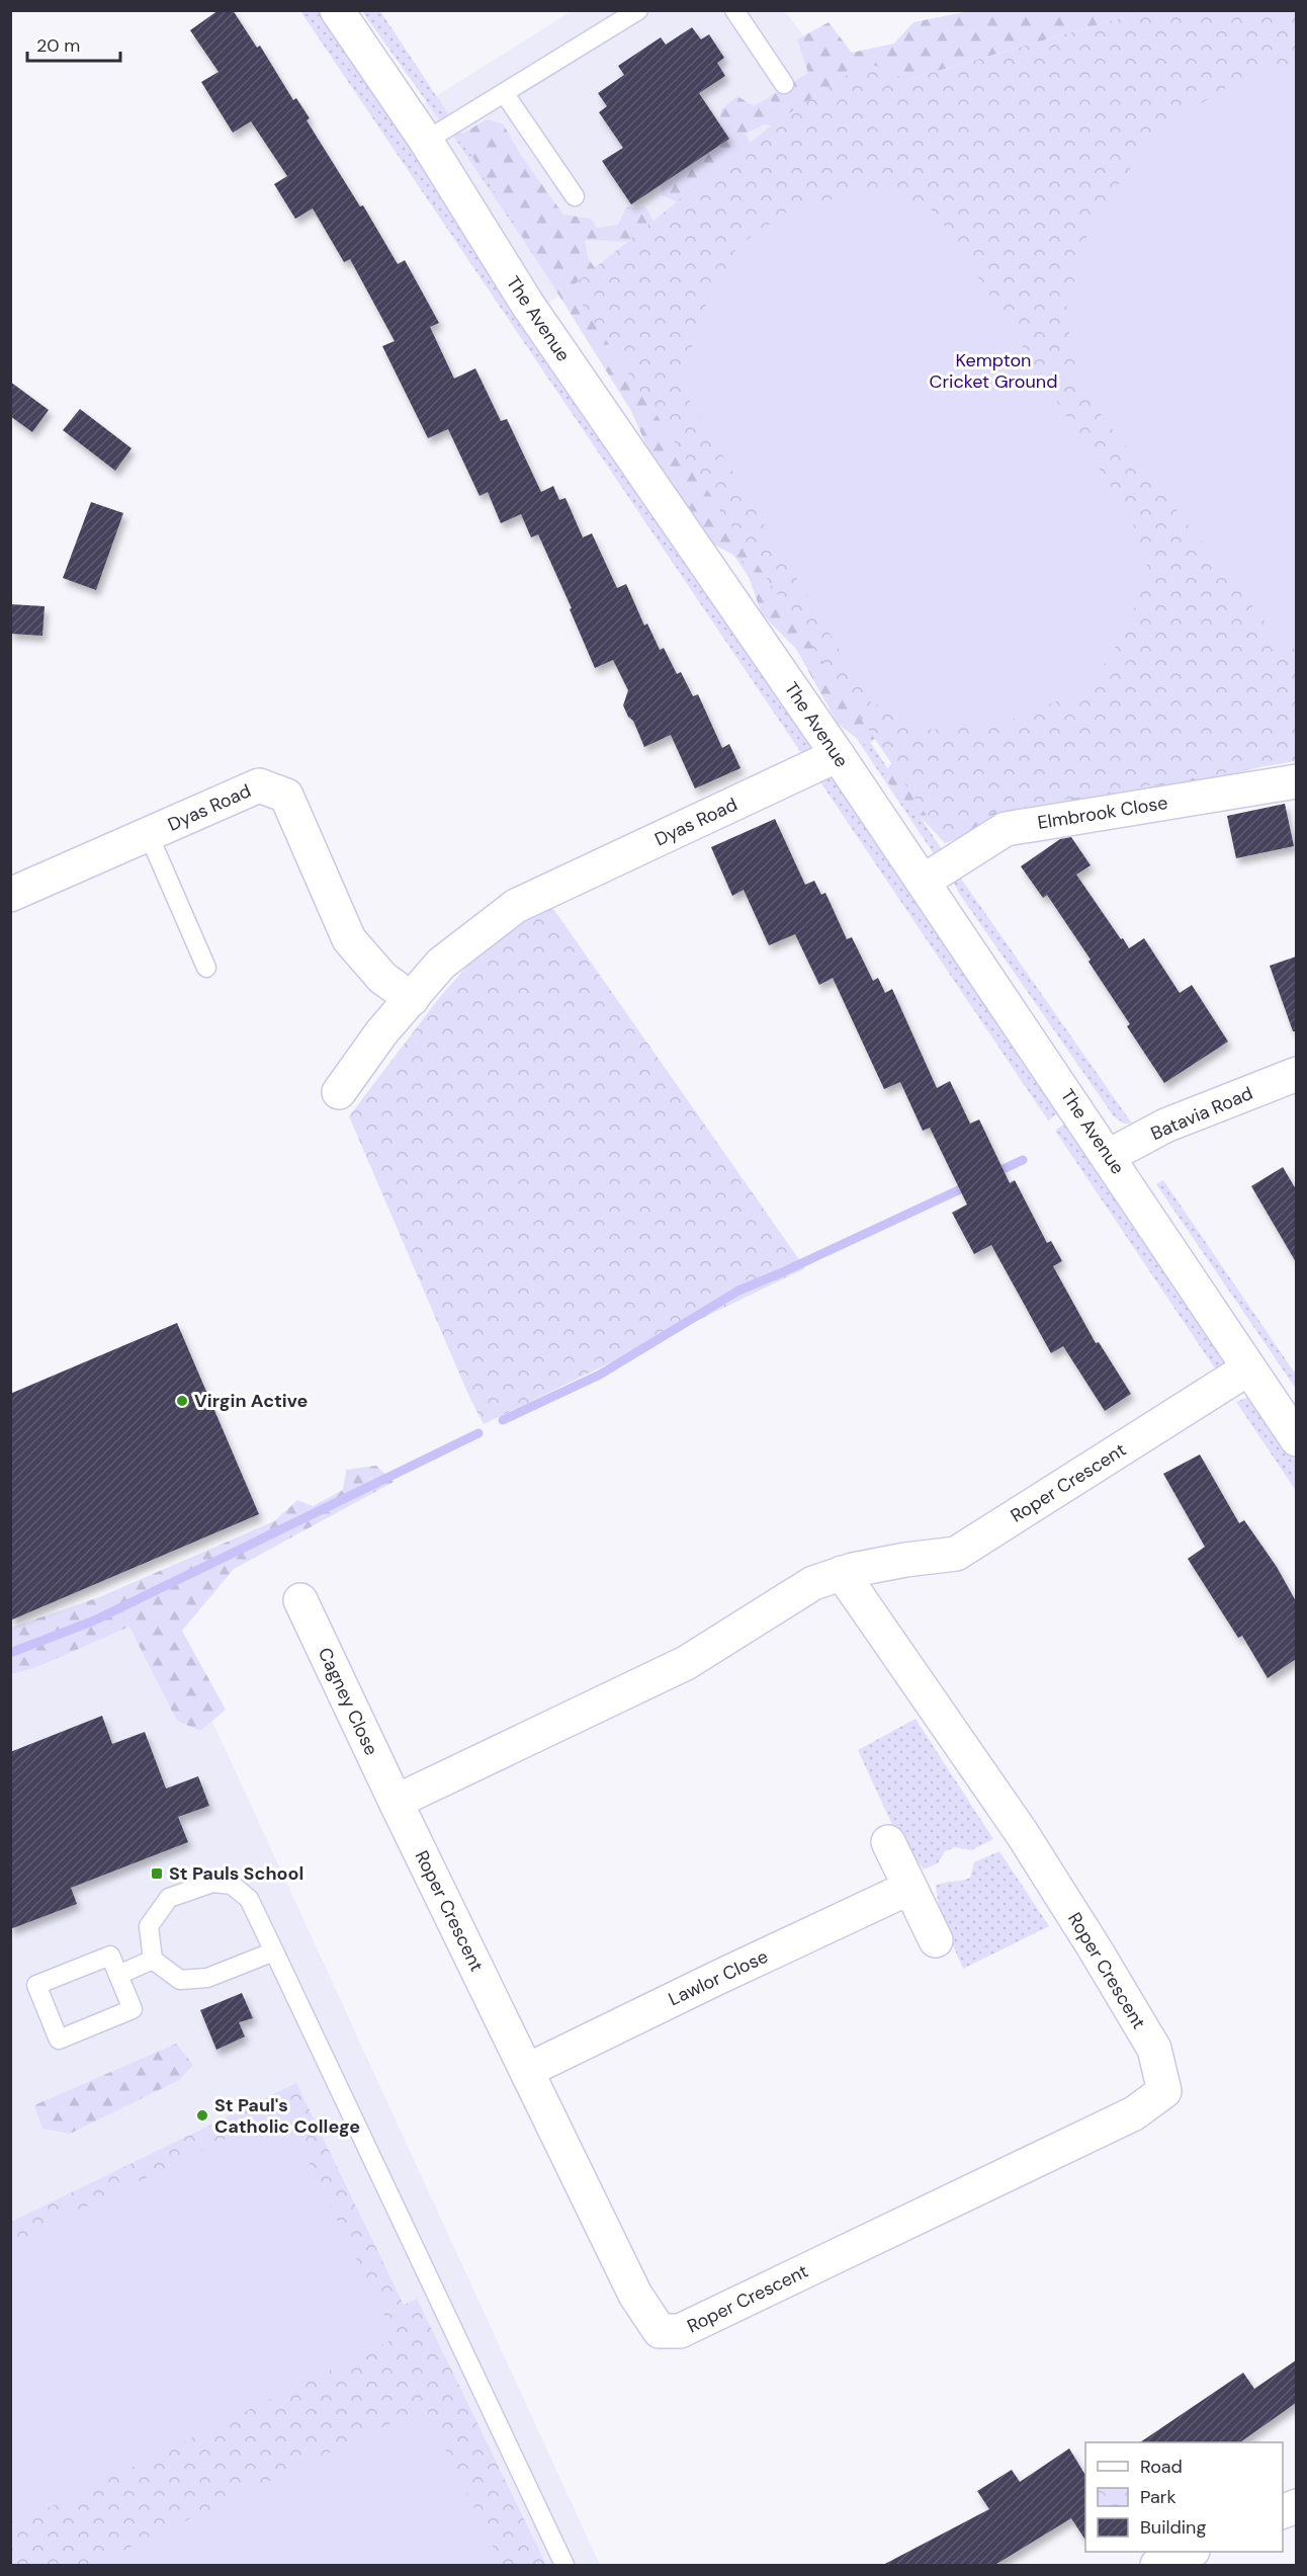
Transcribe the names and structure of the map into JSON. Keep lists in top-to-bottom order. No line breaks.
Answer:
{"streets":{"street":["The Avenue","Dyas Road","Elmbrook Close","Batavia Road","Roper Crescent","Cagney Close","Lawlor Close"]},"crossings":[["The Avenue","Dyas Road"],["The Avenue","Elmbrook Close"],["The Avenue","Batavia Road"],["The Avenue","Roper Crescent"],["Roper Crescent","Cagney Close"],["Roper Crescent","Lawlor Close"]],"parks":["Kempton Cricket Ground"],"places":{"other":["Virgin Active","St Paul's Catholic College"],"transit":["St Pauls School"]},"legend":["Road","Park","Building"],"scale_bar":"20 m"}
